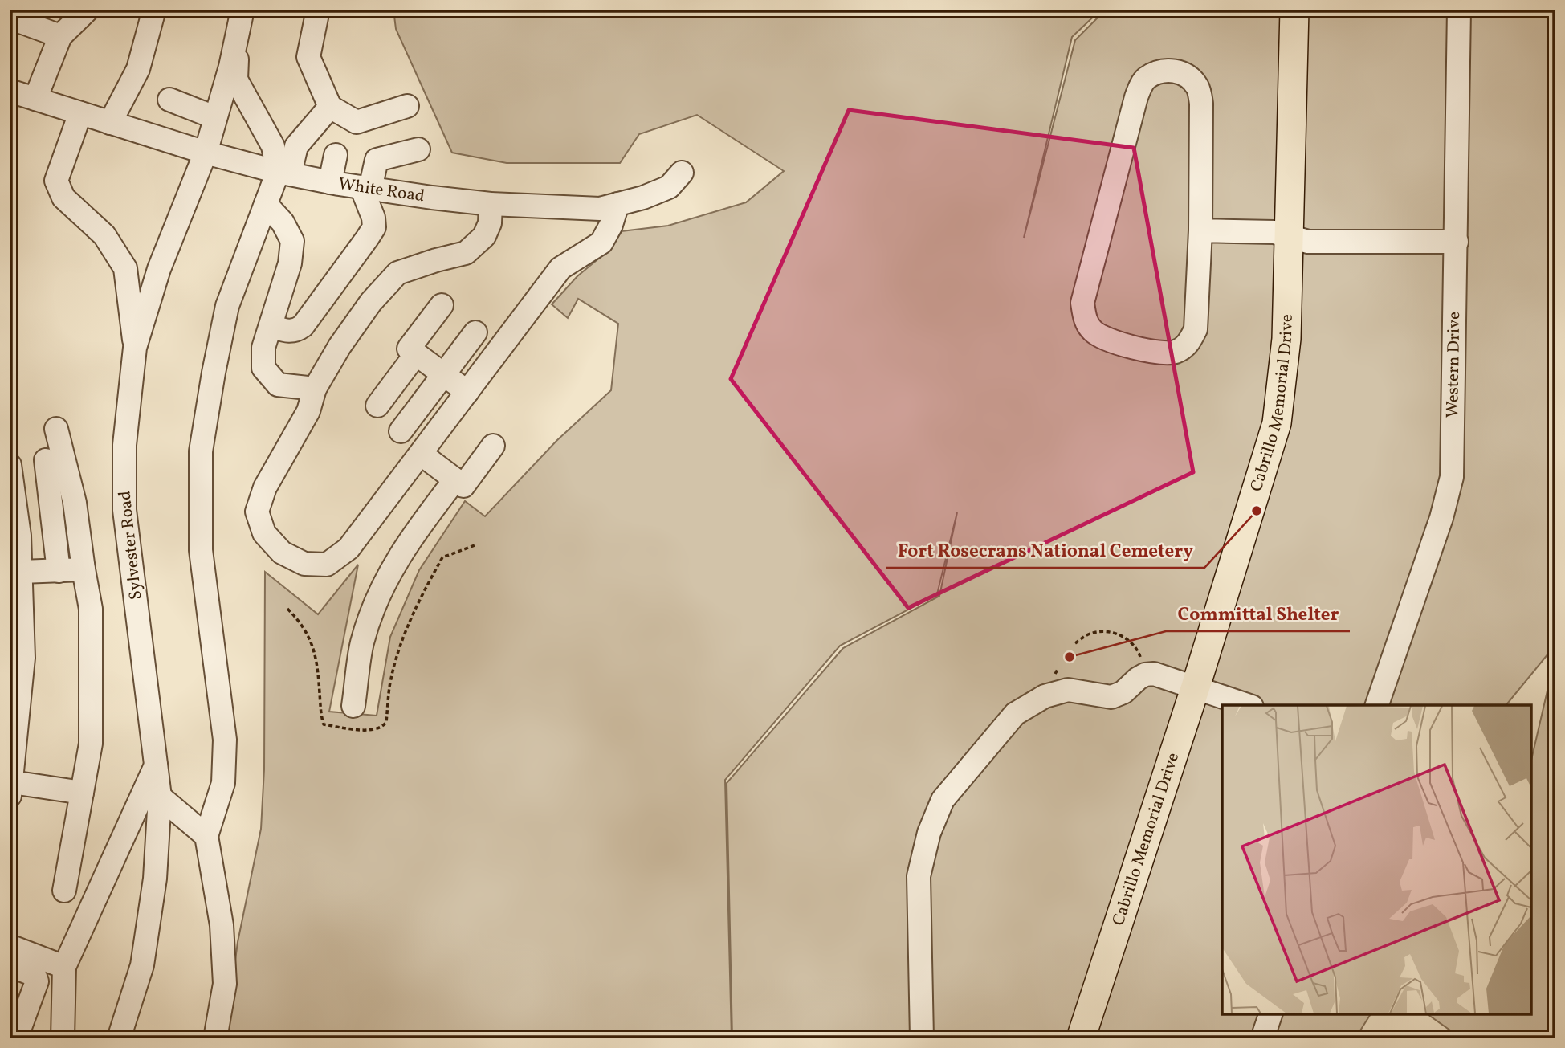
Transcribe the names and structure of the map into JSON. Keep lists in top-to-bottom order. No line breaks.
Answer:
{"streets":{"main road":["Cabrillo Memorial Drive"],"street":["White Road","Western Drive","Sylvester Road"]},"crossings":[["White Road","Sylvester Road"]],"places":["Fort Rosecrans National Cemetery","Committal Shelter"]}
